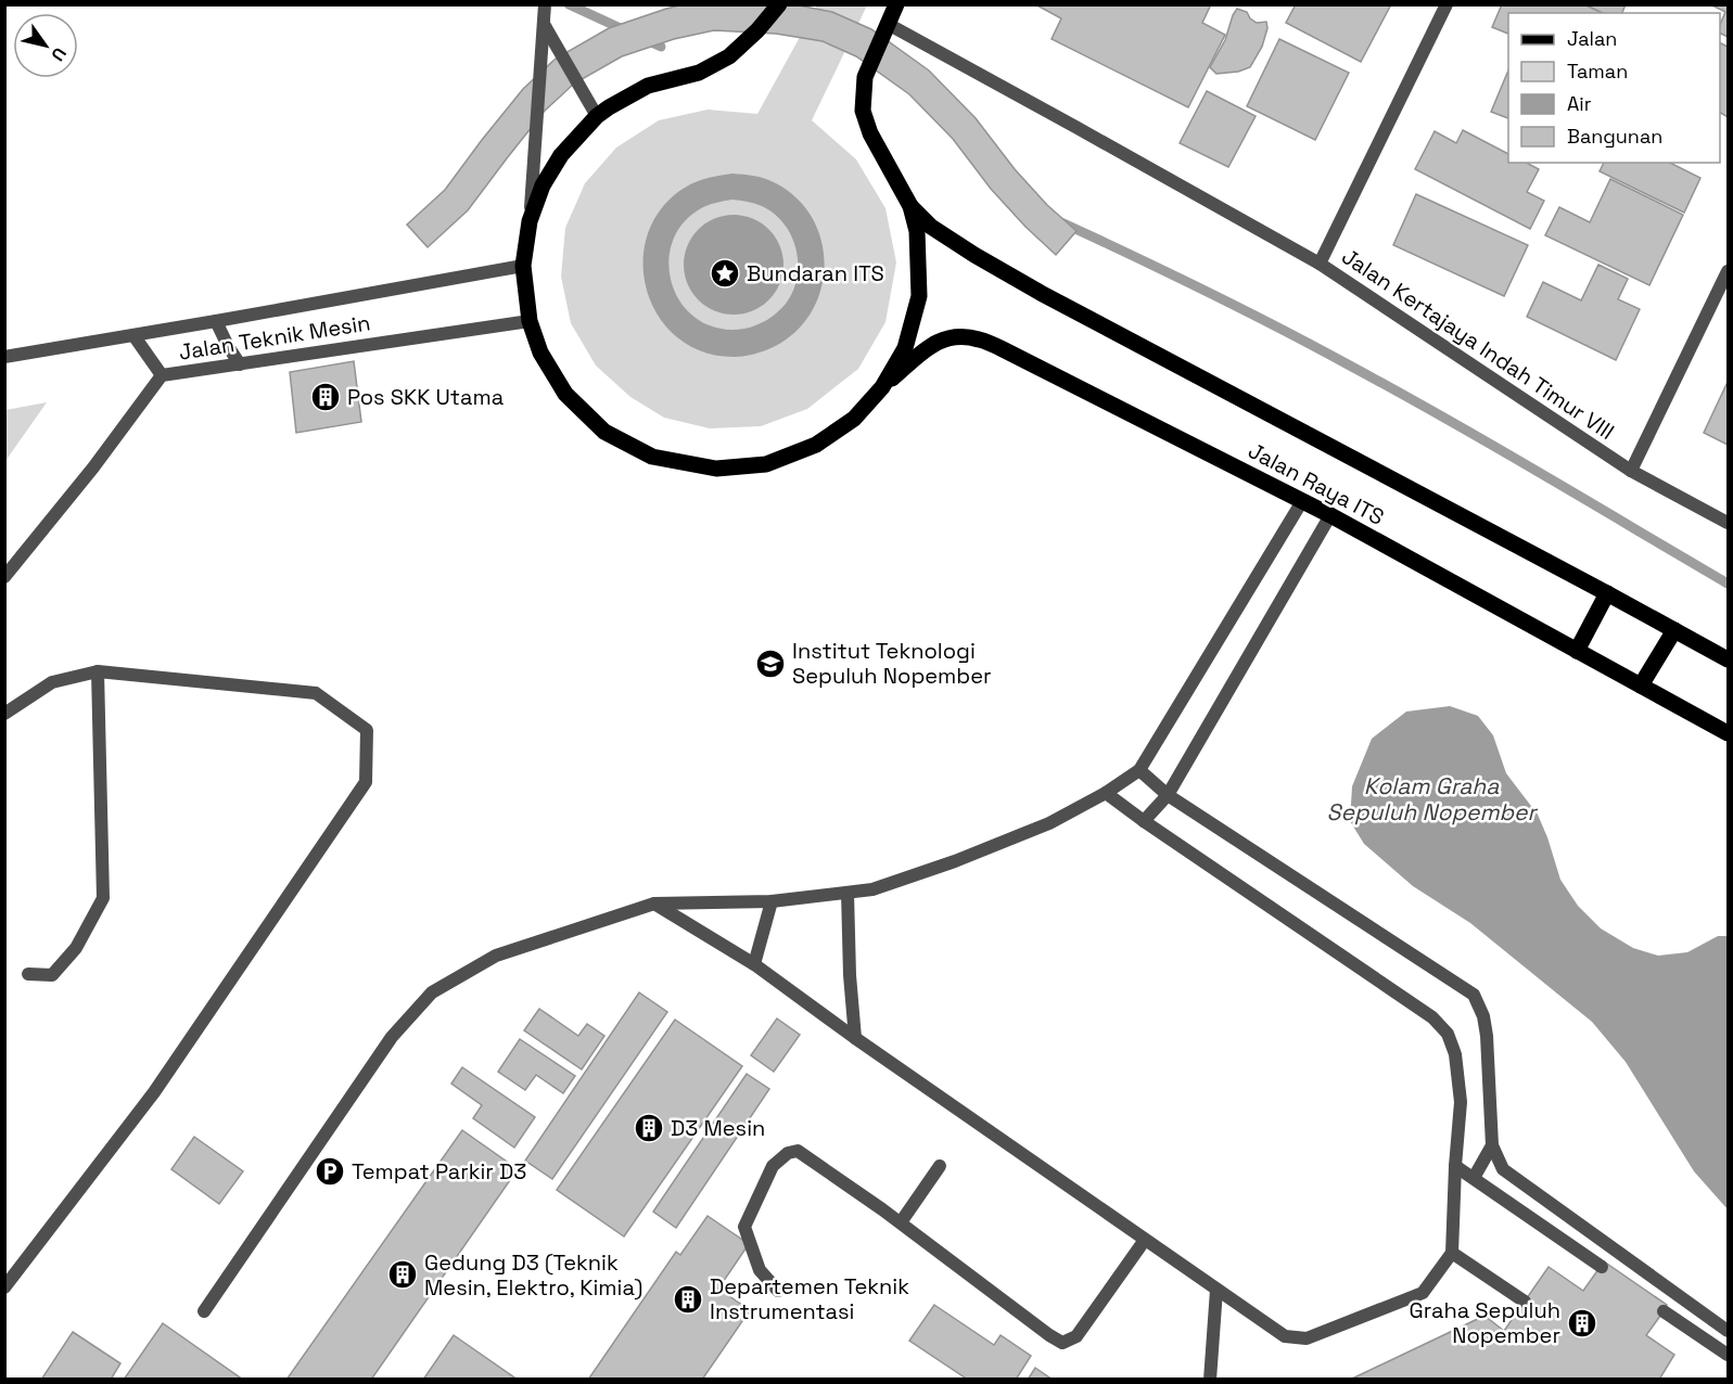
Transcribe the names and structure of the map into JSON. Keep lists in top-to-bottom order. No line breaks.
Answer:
{"streets":{"main road":["Jalan Raya ITS"],"street":["Jalan Teknik Mesin","Jalan Kertajaya Indah Timur VIII"]},"water":["Kolam Graha Sepuluh Nopember"],"places":{"place":["Bundaran ITS"],"building":["Pos SKK Utama","D3 Mesin","Gedung D3 (Teknik Mesin, Elektro, Kimia)","Departemen Teknik Instrumentasi","Graha Sepuluh Nopember"],"school or university":["Institut Teknologi Sepuluh Nopember"],"parking":["Tempat Parkir D3"]},"legend":["Jalan","Taman","Air","Bangunan"],"north":"bottom right"}
